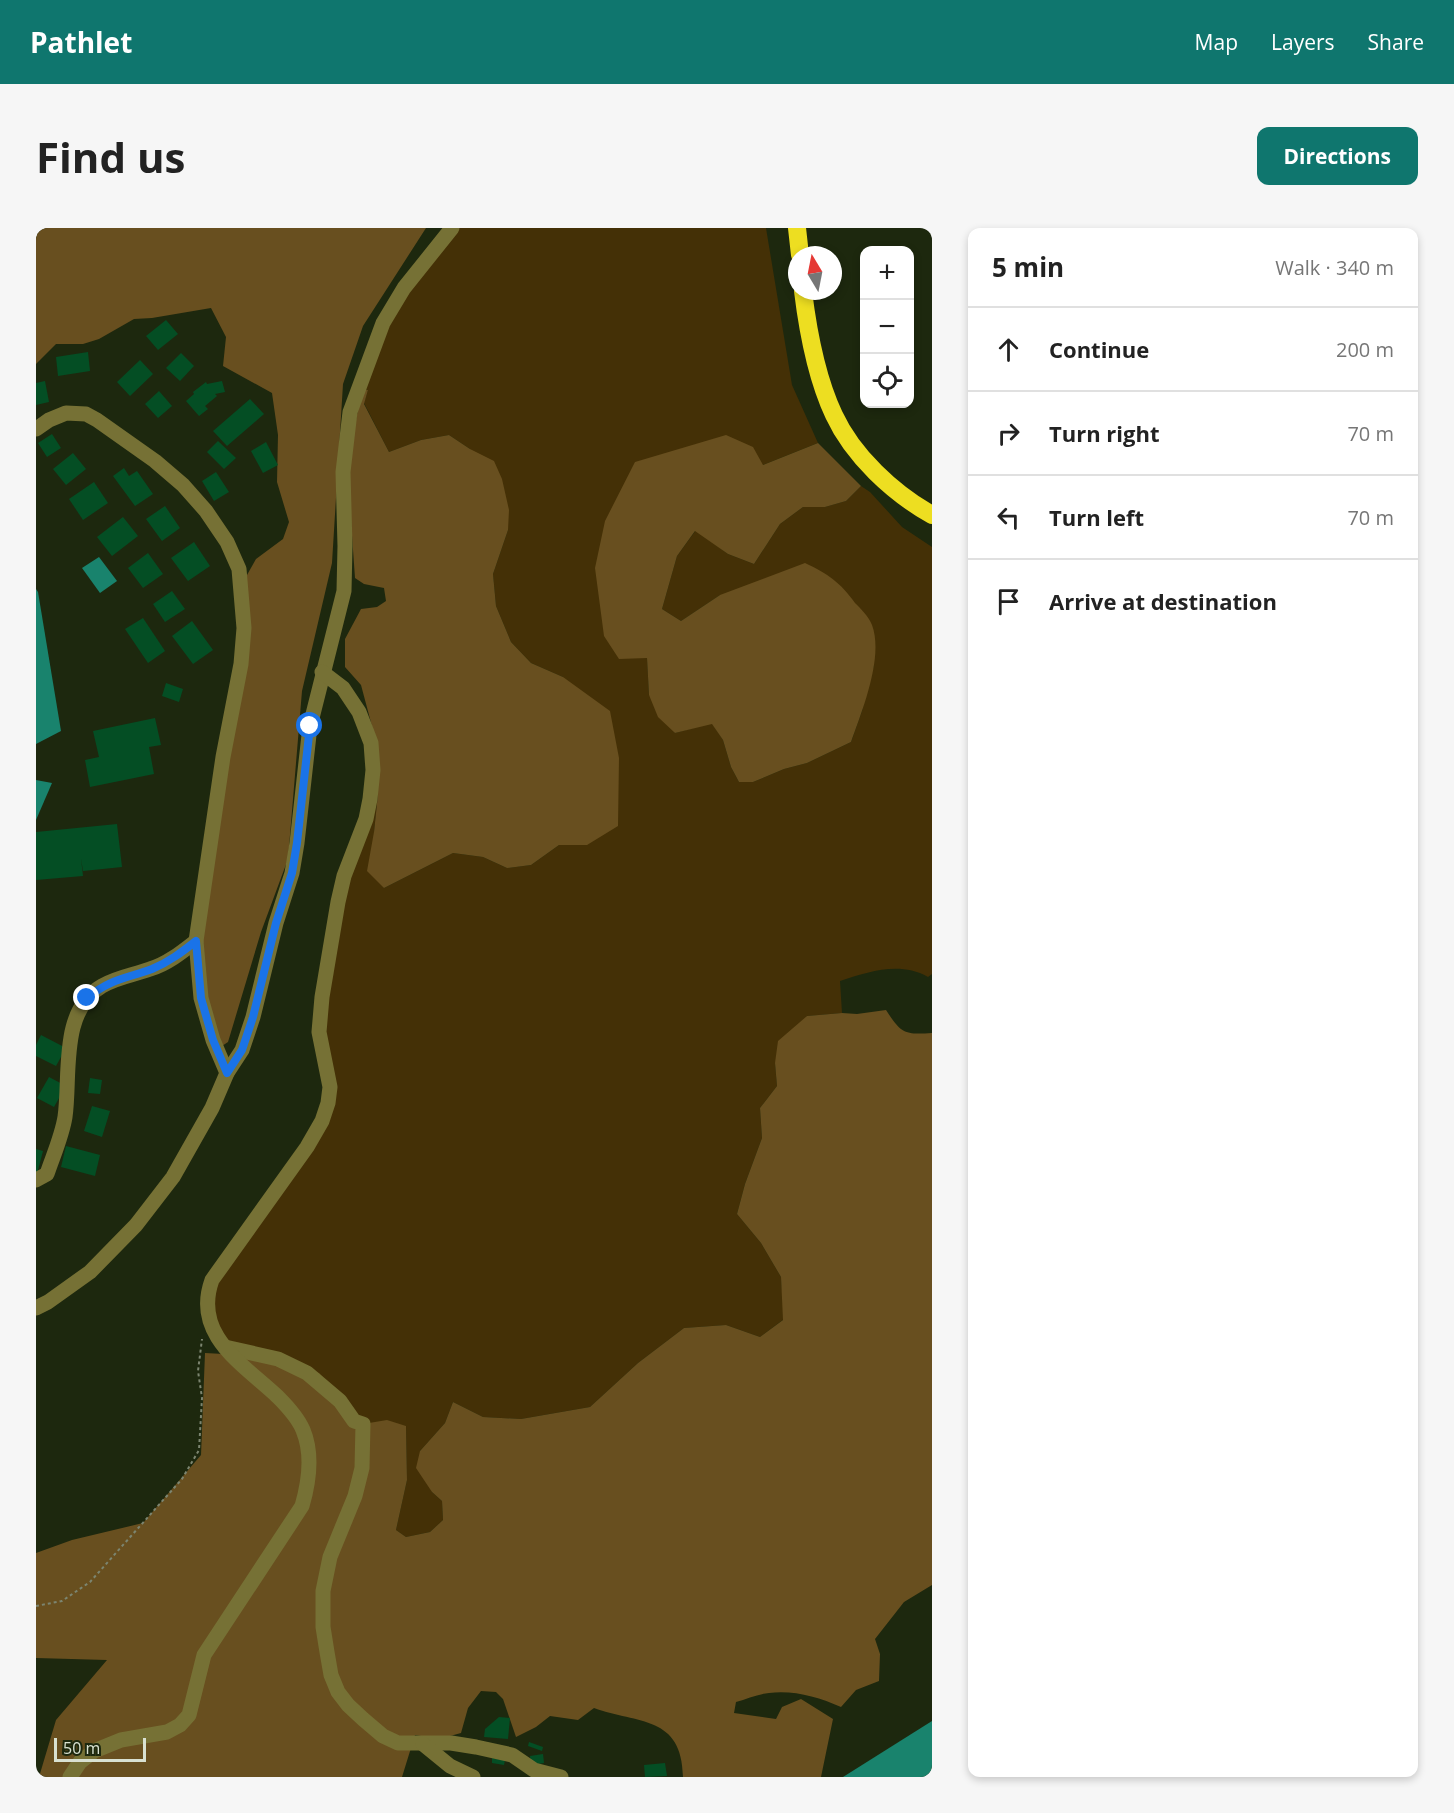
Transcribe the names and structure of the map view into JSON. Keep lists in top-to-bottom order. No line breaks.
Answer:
{"scale_bar":"50 m","north":"top","page":{"header":"Pathlet","nav":["Map","Layers","Share"],"buttons":"Directions","title":"Find us","heading":["5 min","Walk · 340 m"],"map_buttons":["+","−"],"list":[["Continue","200 m"],["Turn right","70 m"],["Turn left","70 m"],"Arrive at destination"],"scale":"50 m"}}
